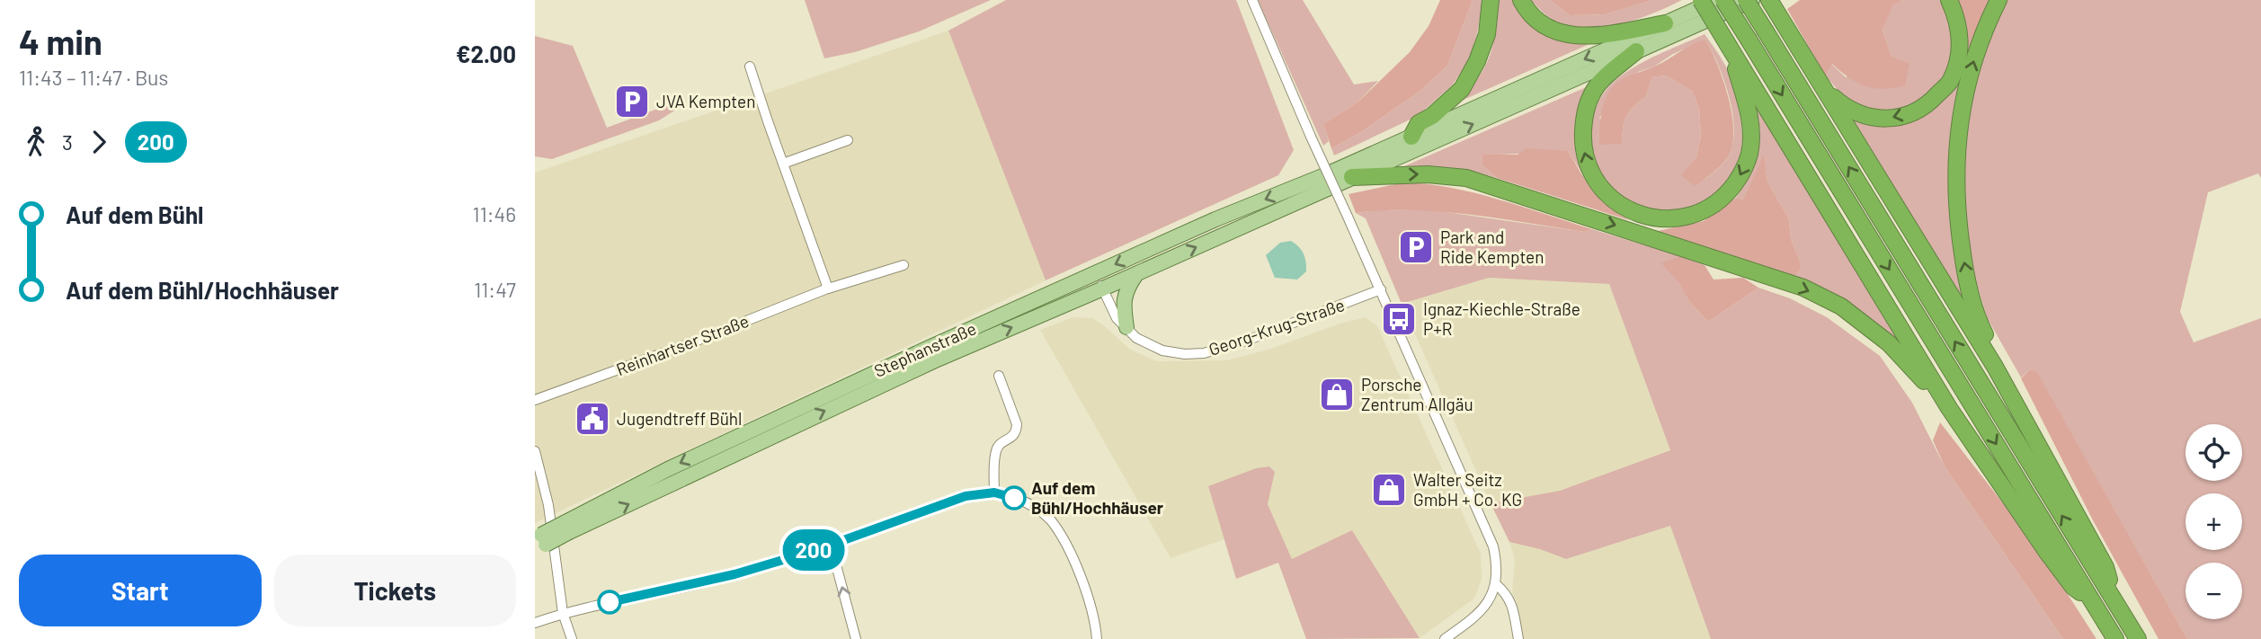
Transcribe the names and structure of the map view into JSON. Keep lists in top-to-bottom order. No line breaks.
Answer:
{"streets":{"main road":["Stephanstraße"],"street":["Georg-Krug-Straße","Reinhartser Straße"]},"crossings":[["Georg-Krug-Straße","Stephanstraße"]],"places":{"parking":["JVA Kempten","Park and Ride Kempten"],"bus stop":["Ignaz-Kiechle-Straße P+R"],"shop":["Porsche Zentrum Allgäu","Walter Seitz GmbH + Co. KG"],"public building":["Jugendtreff Bühl"],"other":["Auf dem Bühl/Hochhäuser"]},"lines":["bus line 200"],"page":{"heading":["4 min","11:43 – 11:47 · Bus","€2.00"],"on_map":"200","legs":["3","200"],"list":[{"name":"Auf dem Bühl","value":"11:46"},{"name":"Auf dem Bühl/Hochhäuser","value":"11:47"}],"map_buttons":["+","−"],"buttons":["Start","Tickets"]}}
